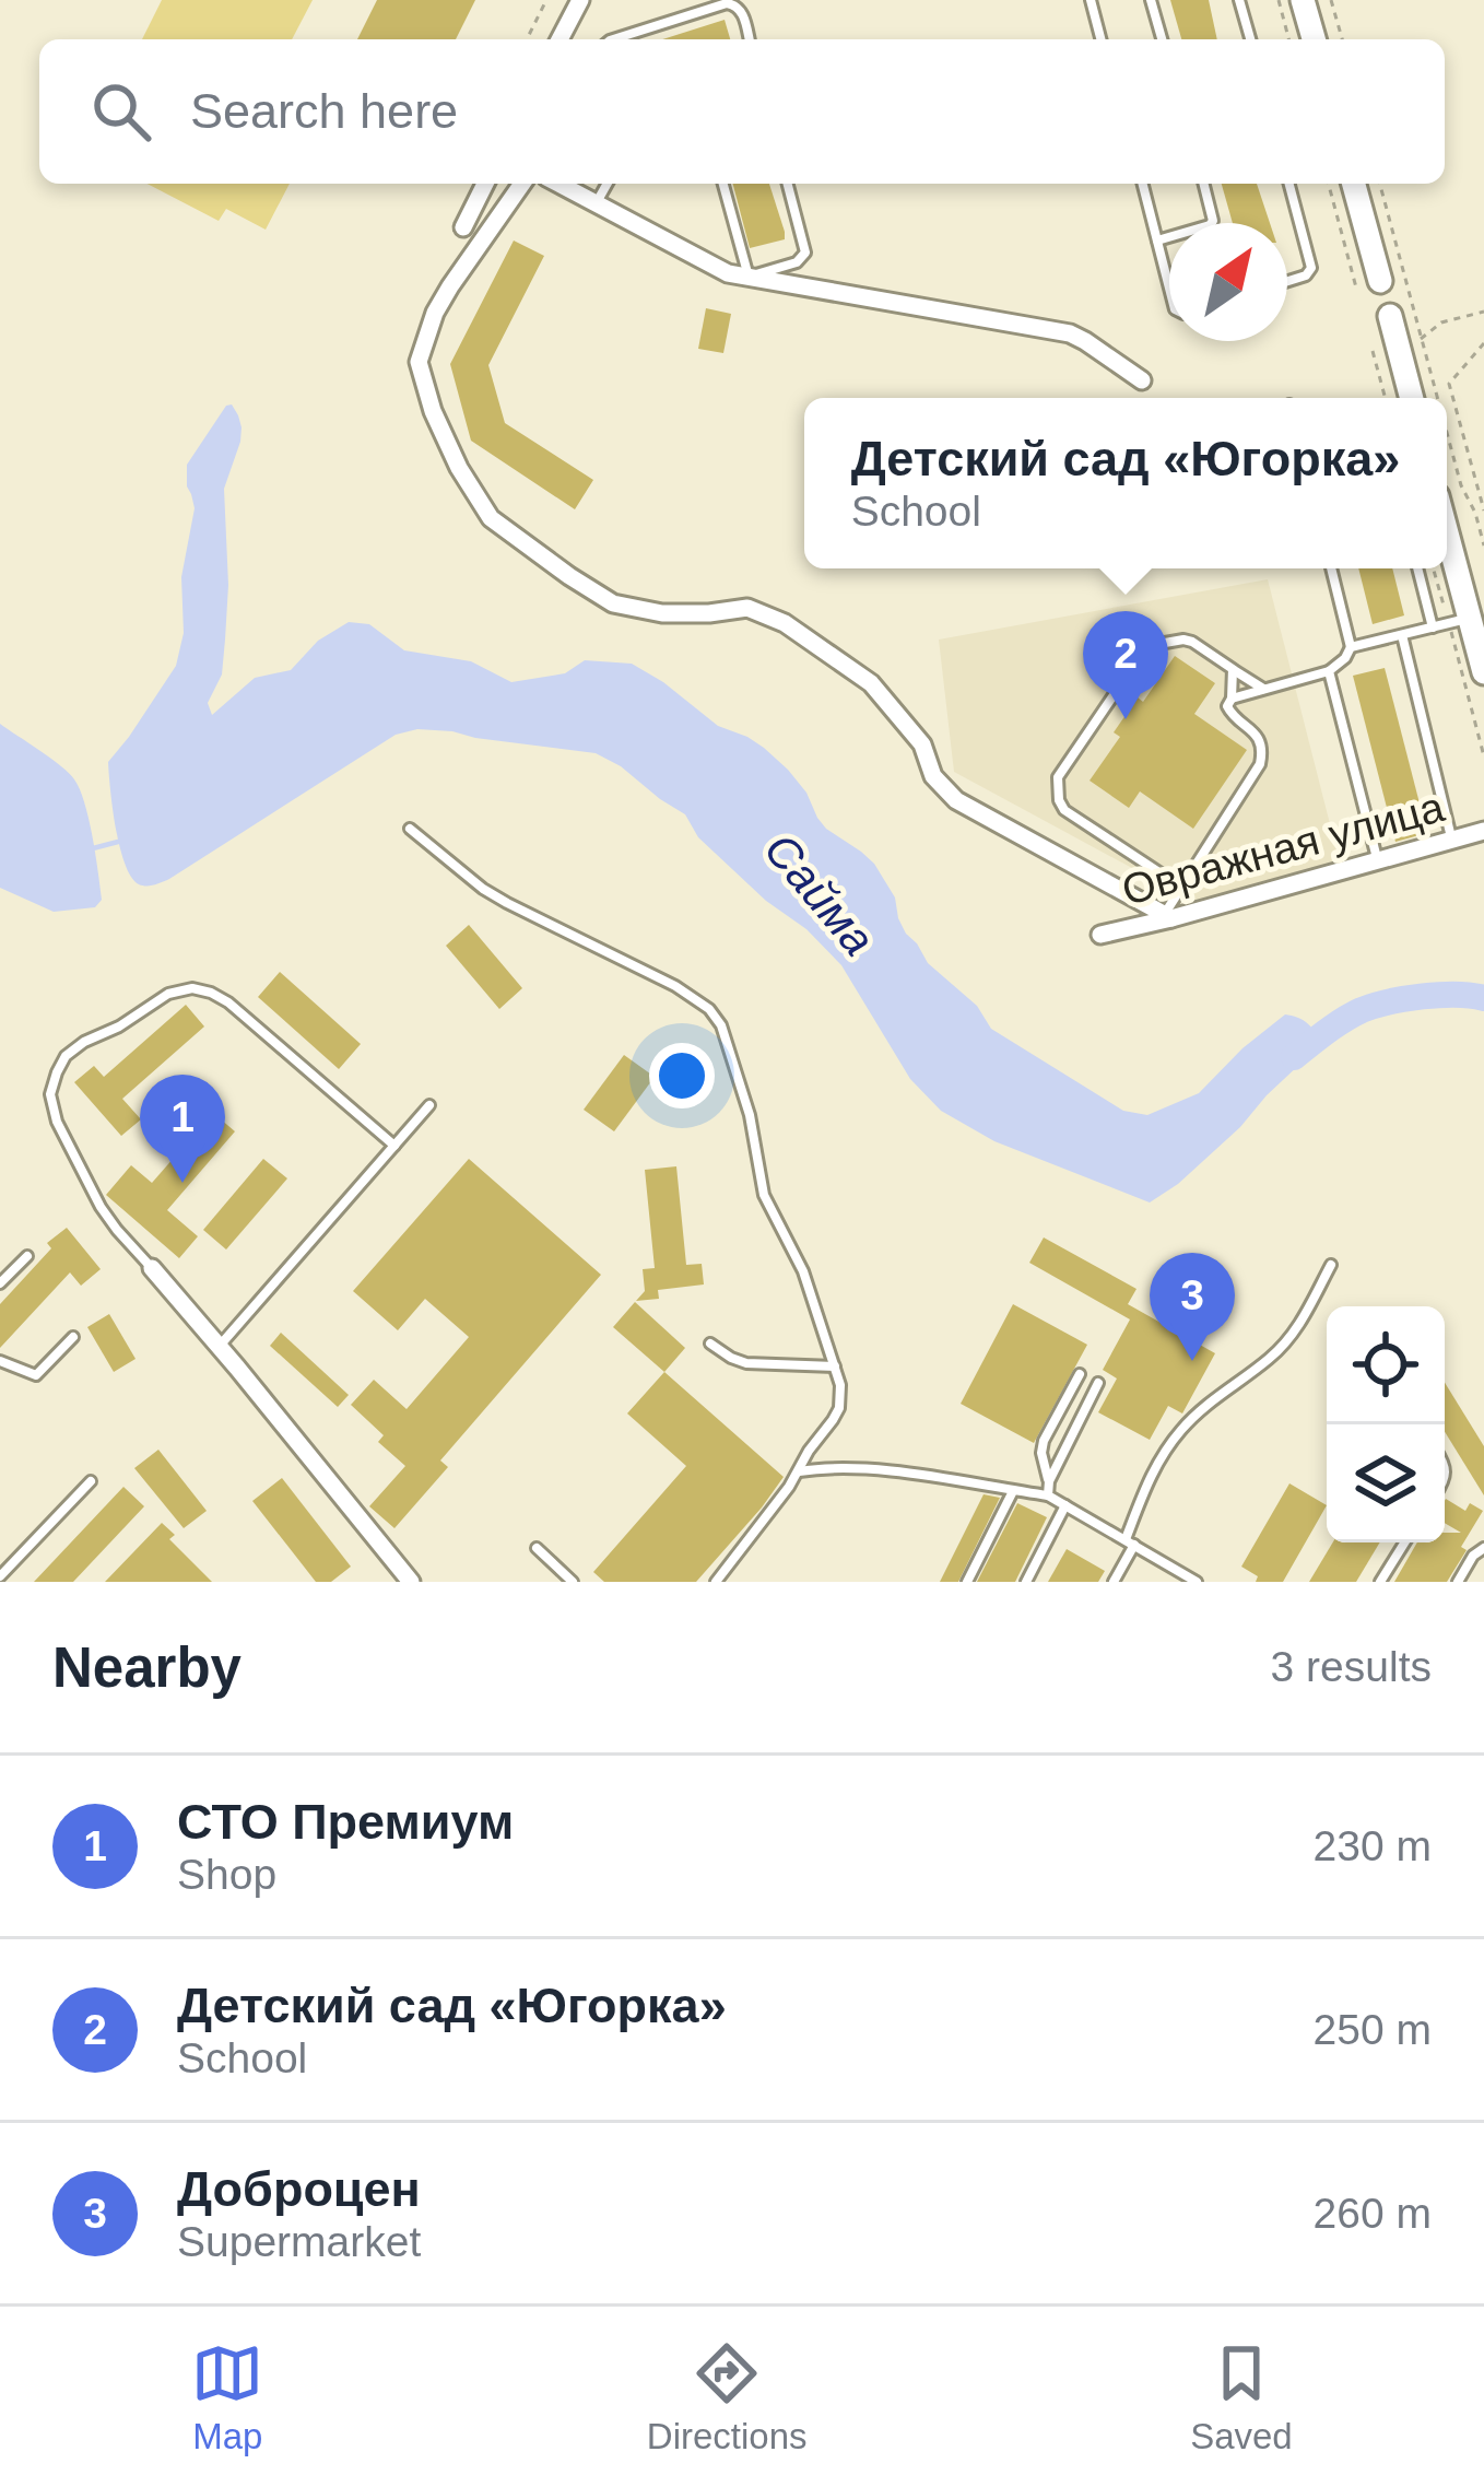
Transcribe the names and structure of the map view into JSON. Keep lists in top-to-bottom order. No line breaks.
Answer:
{"streets":{"street":["Овражная улица"]},"water":["Сайма"],"north":"top right","page":{"search":"Search here","popup":["Детский сад «Югорка»","School"],"pins":["2","1","3"],"heading":["Nearby","3 results"],"list":[{"mark":"1","name":"СТО Премиум","note":"Shop","value":"230 m"},{"mark":"2","name":"Детский сад «Югорка»","note":"School","value":"250 m"},{"mark":"3","name":"Доброцен","note":"Supermarket","value":"260 m"}],"nav":["Map","Directions","Saved"]}}
